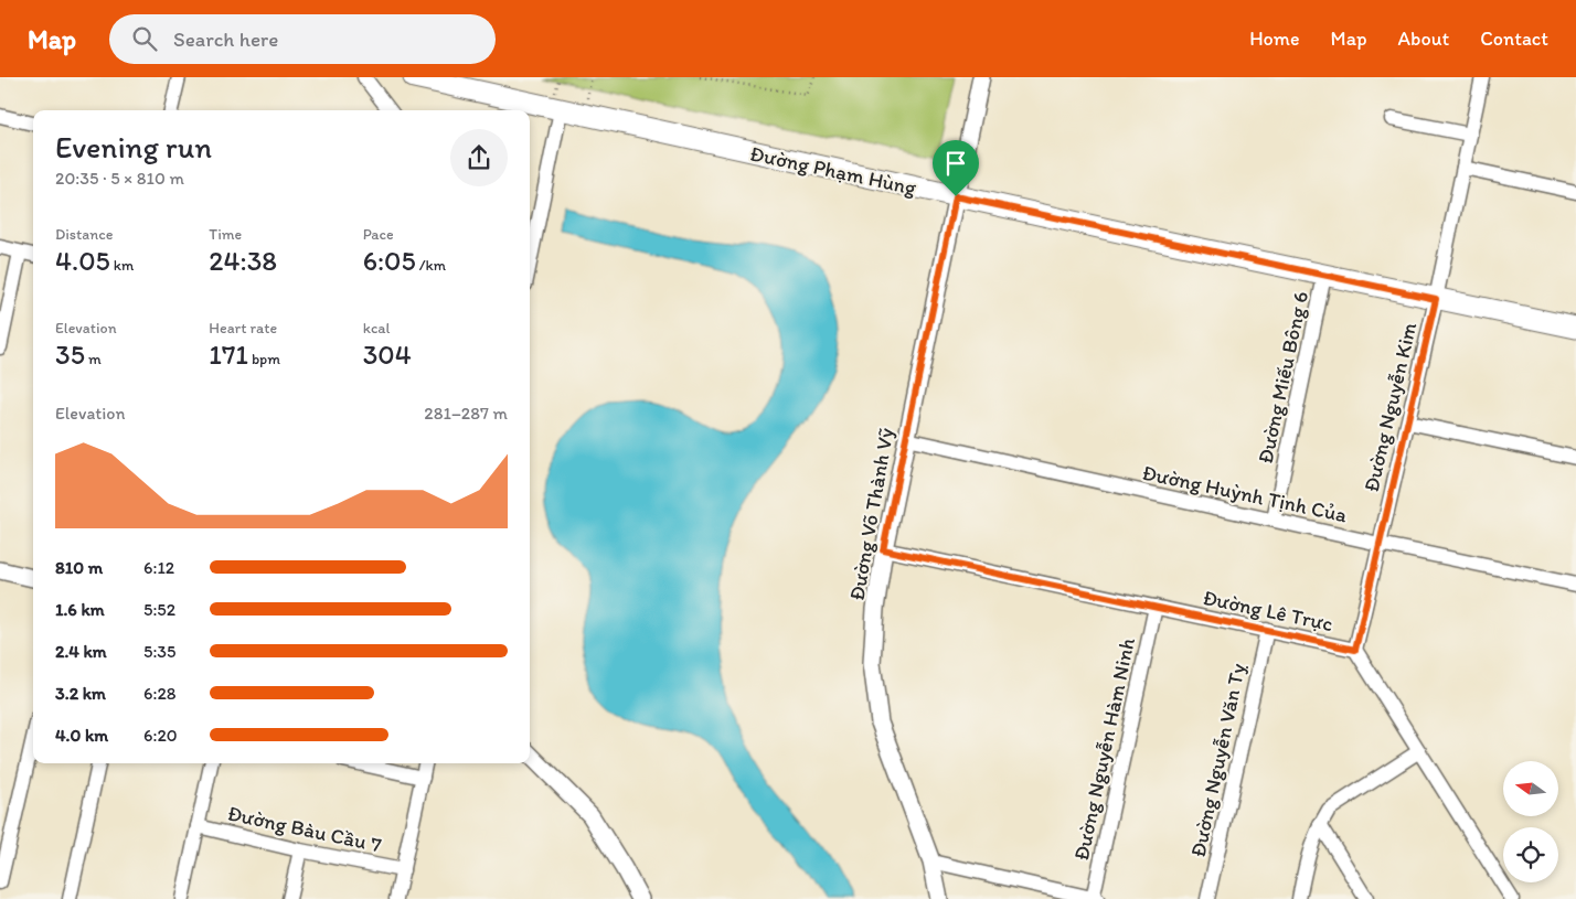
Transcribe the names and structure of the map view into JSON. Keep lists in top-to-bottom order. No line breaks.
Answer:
{"streets":{"main road":["Đường Phạm Hùng"],"street":["Đường Miếu Bông 6","Đường Nguyễn Kim","Đường Huỳnh Tịnh Của","Đường Võ Thành Vỹ","Đường Lê Trực","Đường Nguyễn Hàm Ninh","Đường Nguyễn Văn Tỵ","Đường Bàu Cầu 7"]},"crossings":[["Đường Phạm Hùng","Đường Miếu Bông 6"],["Đường Phạm Hùng","Đường Nguyễn Kim"],["Đường Phạm Hùng","Đường Võ Thành Vỹ"],["Đường Miếu Bông 6","Đường Huỳnh Tịnh Của"],["Đường Nguyễn Kim","Đường Huỳnh Tịnh Của"],["Đường Nguyễn Kim","Đường Lê Trực"],["Đường Huỳnh Tịnh Của","Đường Võ Thành Vỹ"],["Đường Võ Thành Vỹ","Đường Lê Trực"],["Đường Lê Trực","Đường Nguyễn Hàm Ninh"],["Đường Lê Trực","Đường Nguyễn Văn Tỵ"]],"north":"left","page":{"header":"Map","search":"Search here","nav":["Home","Map","About","Contact"],"heading":["Evening run","20:35 · 5 × 810 m"],"stats":[["Distance","4.05 km"],["Time","24:38"],["Pace","6:05 /km"],["Elevation","35 m"],["Heart rate","171 bpm"],["kcal","304"]],"chart":["Elevation","281–287 m"],"list":[{"name":"810 m","note":"6:12"},{"name":"1.6 km","note":"5:52"},{"name":"2.4 km","note":"5:35"},{"name":"3.2 km","note":"6:28"},{"name":"4.0 km","note":"6:20"}]}}
